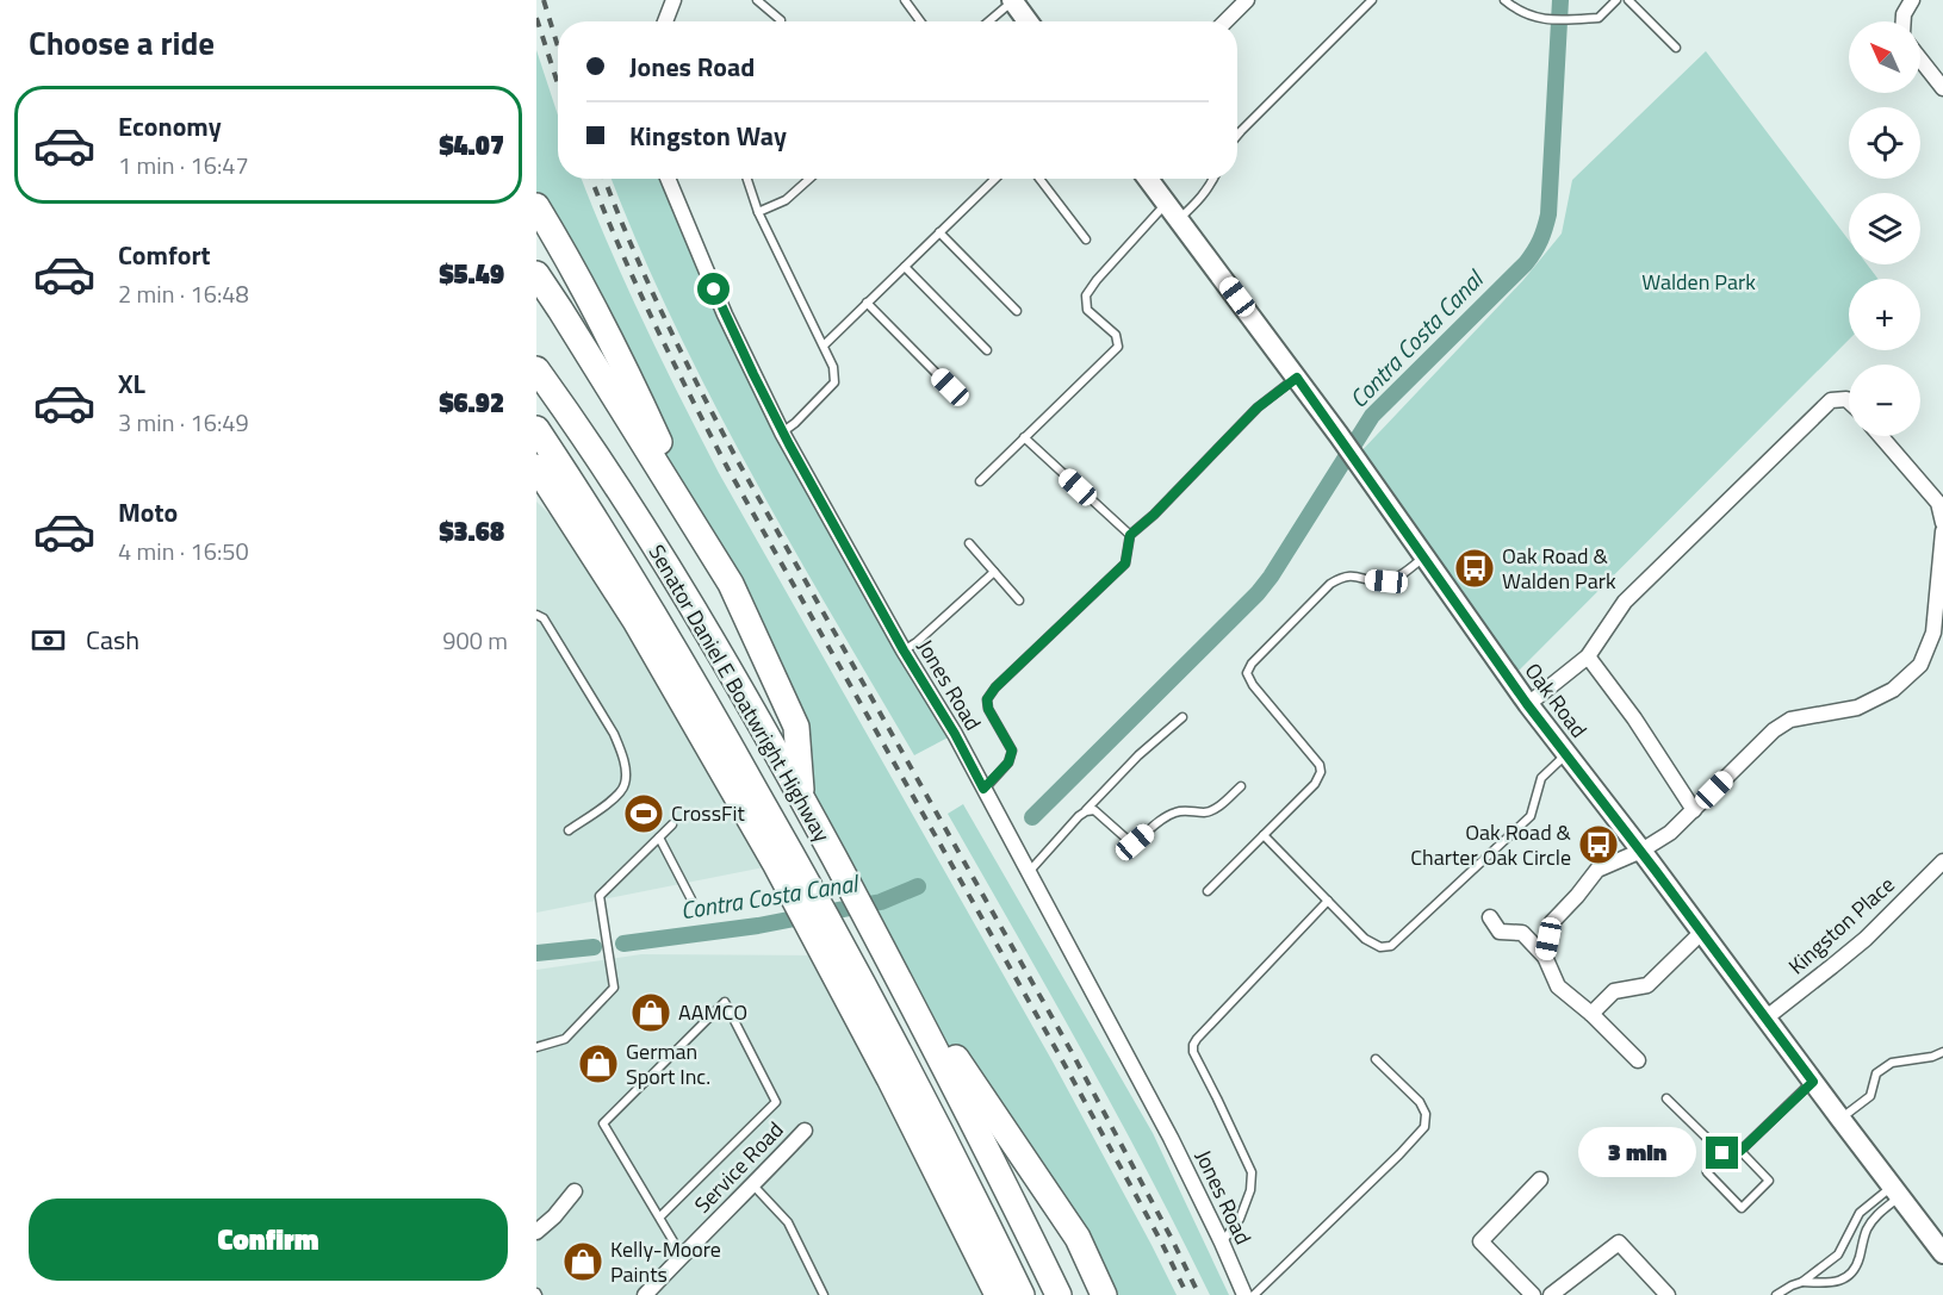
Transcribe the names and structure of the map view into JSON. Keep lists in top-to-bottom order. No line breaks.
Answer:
{"streets":{"highway":["Senator Daniel E Boatwright Highway"],"main road":["Oak Road"],"street":["Jones Road","Kingston Place","Service Road"]},"crossings":[["Oak Road","Kingston Place"]],"water":["Contra Costa Canal"],"parks":["Walden Park"],"places":{"bus stop":["Oak Road & Walden Park","Oak Road & Charter Oak Circle"],"sports":["CrossFit"],"shop":["AAMCO","German Sport Inc.","Kelly-Moore Paints"]},"north":"top left","page":{"heading":"Choose a ride","map_buttons":["+","−"],"banner":["Jones Road","Kingston Way"],"list":[{"name":"Economy","note":"1 min · 16:47","value":"$4.07"},{"name":"Comfort","note":"2 min · 16:48","value":"$5.49"},{"name":"XL","note":"3 min · 16:49","value":"$6.92"},{"name":"Moto","note":"4 min · 16:50","value":"$3.68"}],"pay":["Cash","900 m"],"bubble":"3 min","buttons":"Confirm"}}
